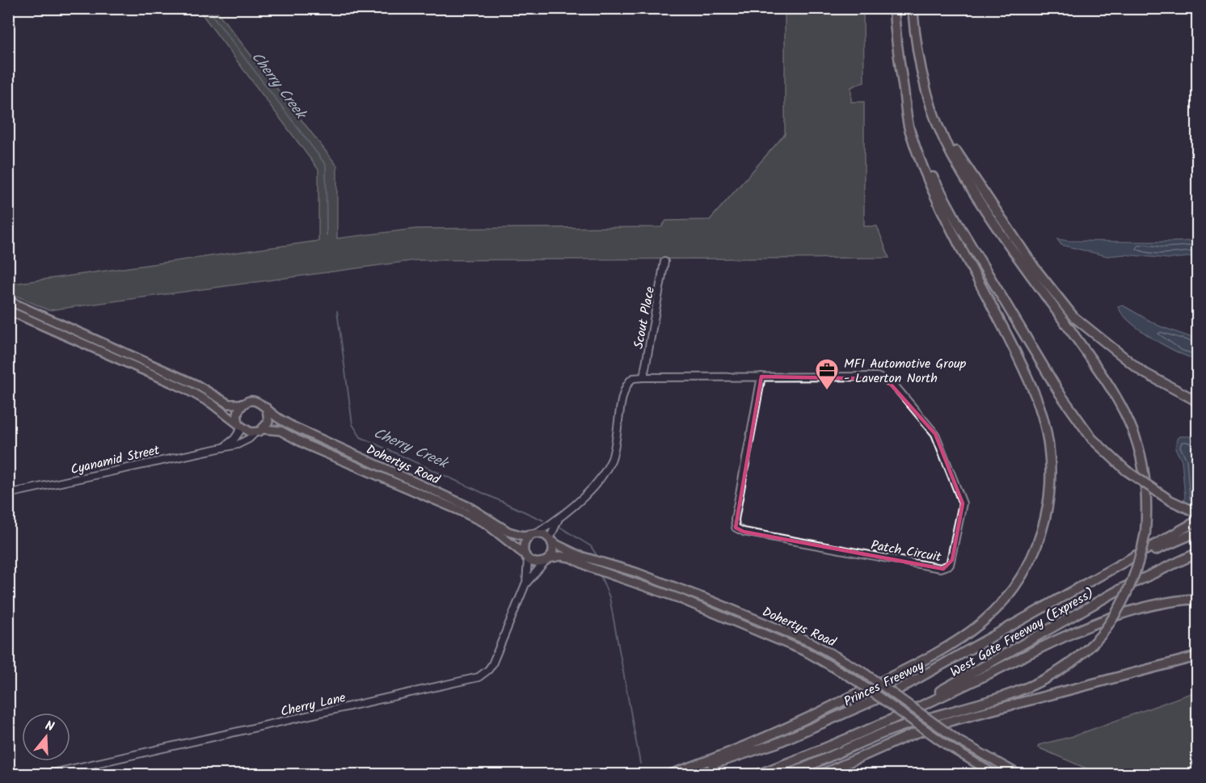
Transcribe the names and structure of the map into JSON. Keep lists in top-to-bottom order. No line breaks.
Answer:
{"streets":{"highway":["West Gate Freeway (Express)","Princes Freeway"],"main road":["Dohertys Road"],"street":["Scout Place","Cyanamid Street","Patch Circuit","Cherry Lane"]},"crossings":[["Scout Place","Patch Circuit"],["Cyanamid Street","Dohertys Road"],["Dohertys Road","Cherry Lane"],["West Gate Freeway (Express)","Princes Freeway"]],"water":["Cherry Creek"],"places":{"office":["MFI Automotive Group - Laverton North"]},"north":"top"}
